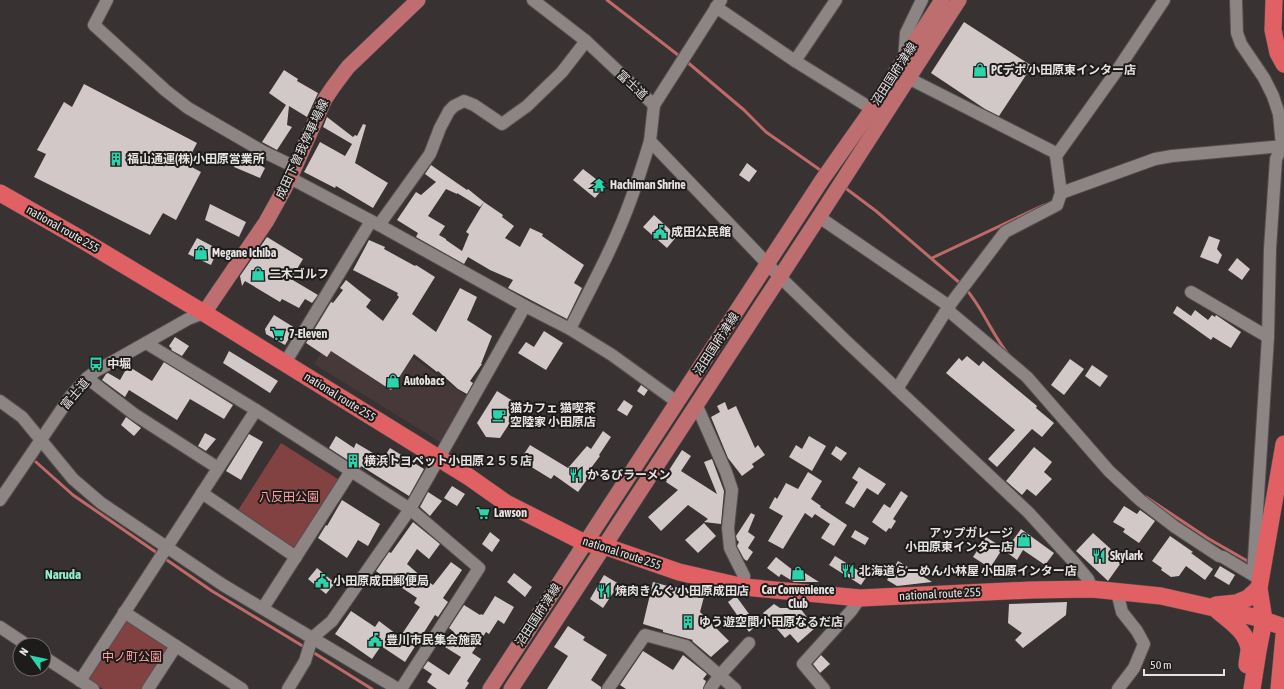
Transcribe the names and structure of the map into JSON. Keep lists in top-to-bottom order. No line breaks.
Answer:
{"streets":{"highway":["national route 255"],"main road":["沼田国府津線","成田下曽我停車場線"],"street":["富士道"]},"crossings":[["沼田国府津線","national route 255"],["富士道","成田下曽我停車場線"],["富士道","national route 255"],["成田下曽我停車場線","national route 255"]],"districts":["Naruda"],"parks":["八反田公園","中ノ町公園"],"places":{"shop":["PCデポ 小田原東インター店","Megane Ichiba","二木ゴルフ","Autobacs","アップガレージ 小田原東インター店","Car Convenience Club"],"building":["福山通運(株)小田原営業所","横浜トヨペット小田原２５５店","ゆう遊空間小田原なるだ店"],"temple":["Hachiman Shrine"],"public building":["成田公民館","小田原成田郵便局","豊川市民集会施設"],"supermarket":["7-Eleven","Lawson"],"bus stop":["中堀"],"cafe":["猫カフェ 猫喫茶 空陸家 小田原店"],"restaurant":["かるびラーメン","Skylark","北海道らーめん小林屋 小田原インター店","焼肉きんぐ 小田原成田店"]},"scale_bar":"50 m","north":"top left"}
